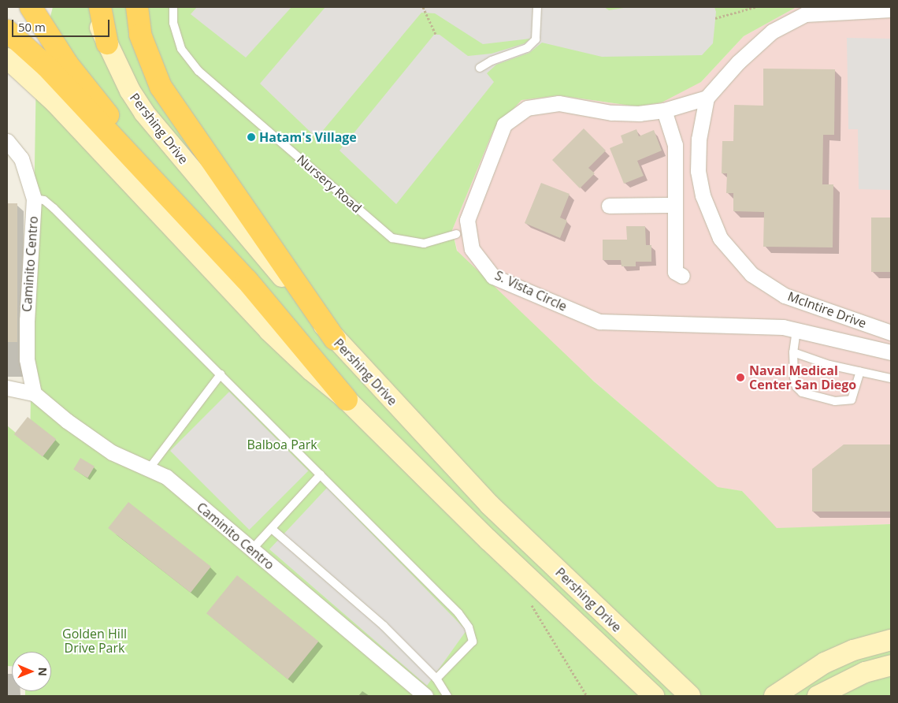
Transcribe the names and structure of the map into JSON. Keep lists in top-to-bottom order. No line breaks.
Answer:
{"streets":{"main road":["Pershing Drive"],"street":["Caminito Centro","S. Vista Circle","McIntire Drive"],"lane":["Nursery Road"]},"crossings":[["S. Vista Circle","McIntire Drive"]],"parks":["Balboa Park","Golden Hill Drive Park"],"places":["Hatam's Village","Naval Medical Center San Diego"],"scale_bar":"50 m","north":"right"}
